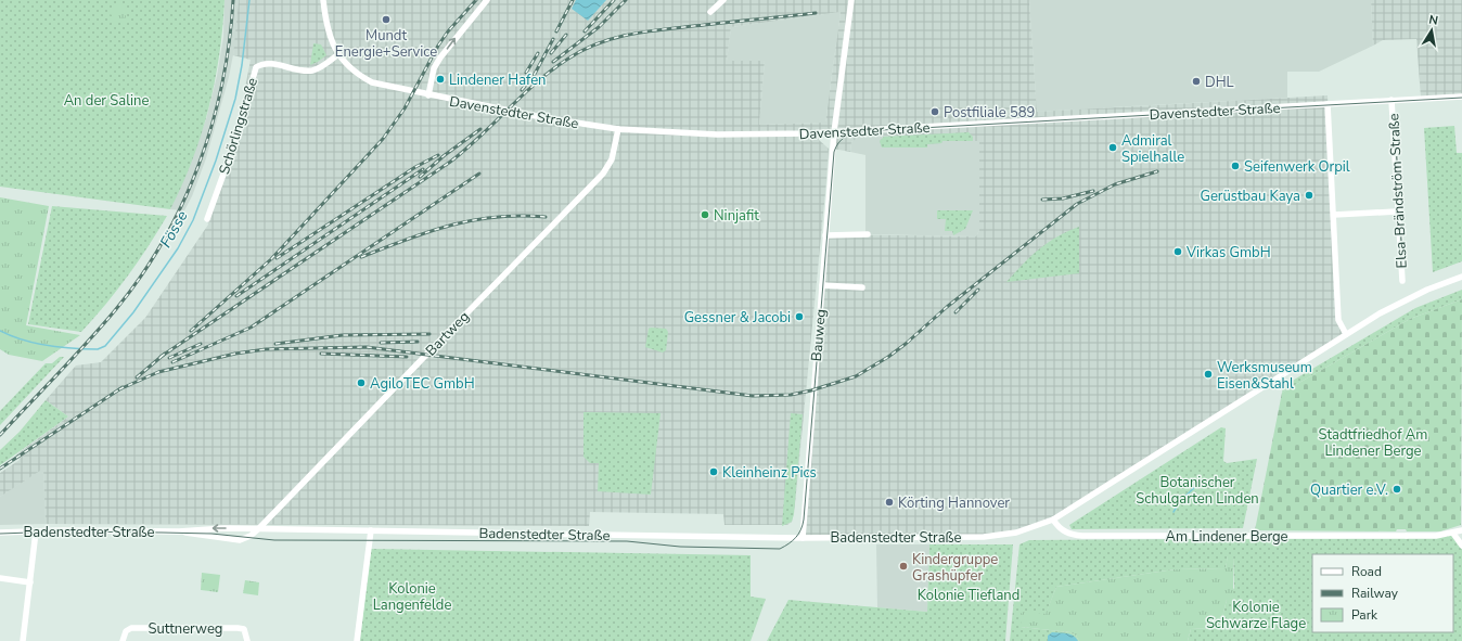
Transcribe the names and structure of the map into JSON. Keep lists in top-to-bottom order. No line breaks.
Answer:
{"streets":{"street":["Davenstedter Straße","Schörlingstraße","Elsa-Brändström-Straße","Bartweg","Bauweg","Badenstedter Straße","Am Lindener Berge","Suttnerweg"]},"crossings":[["Davenstedter Straße","Schörlingstraße"],["Davenstedter Straße","Elsa-Brändström-Straße"],["Davenstedter Straße","Bartweg"],["Davenstedter Straße","Bauweg"],["Bartweg","Badenstedter Straße"],["Bauweg","Badenstedter Straße"],["Badenstedter Straße","Am Lindener Berge"]],"water":["Fösse"],"parks":["An der Saline","Stadtfriedhof Am Lindener Berge","Botanischer Schulgarten Linden","Kolonie Langenfelde","Kolonie Tiefland","Kolonie Schwarze Flage"],"places":["Mundt Energie+Service","Lindener Hafen","DHL","Postfiliale 589","Admiral Spielhalle","Seifenwerk Orpil","Gerüstbau Kaya","Ninjafit","Virkas GmbH","Gessner & Jacobi","Werksmuseum Eisen&Stahl","AgiloTEC GmbH","Kleinheinz Pics","Quartier e.V.","Körting Hannover","Kindergruppe Grashüpfer"],"legend":["Road","Railway","Park"],"north":"top"}
